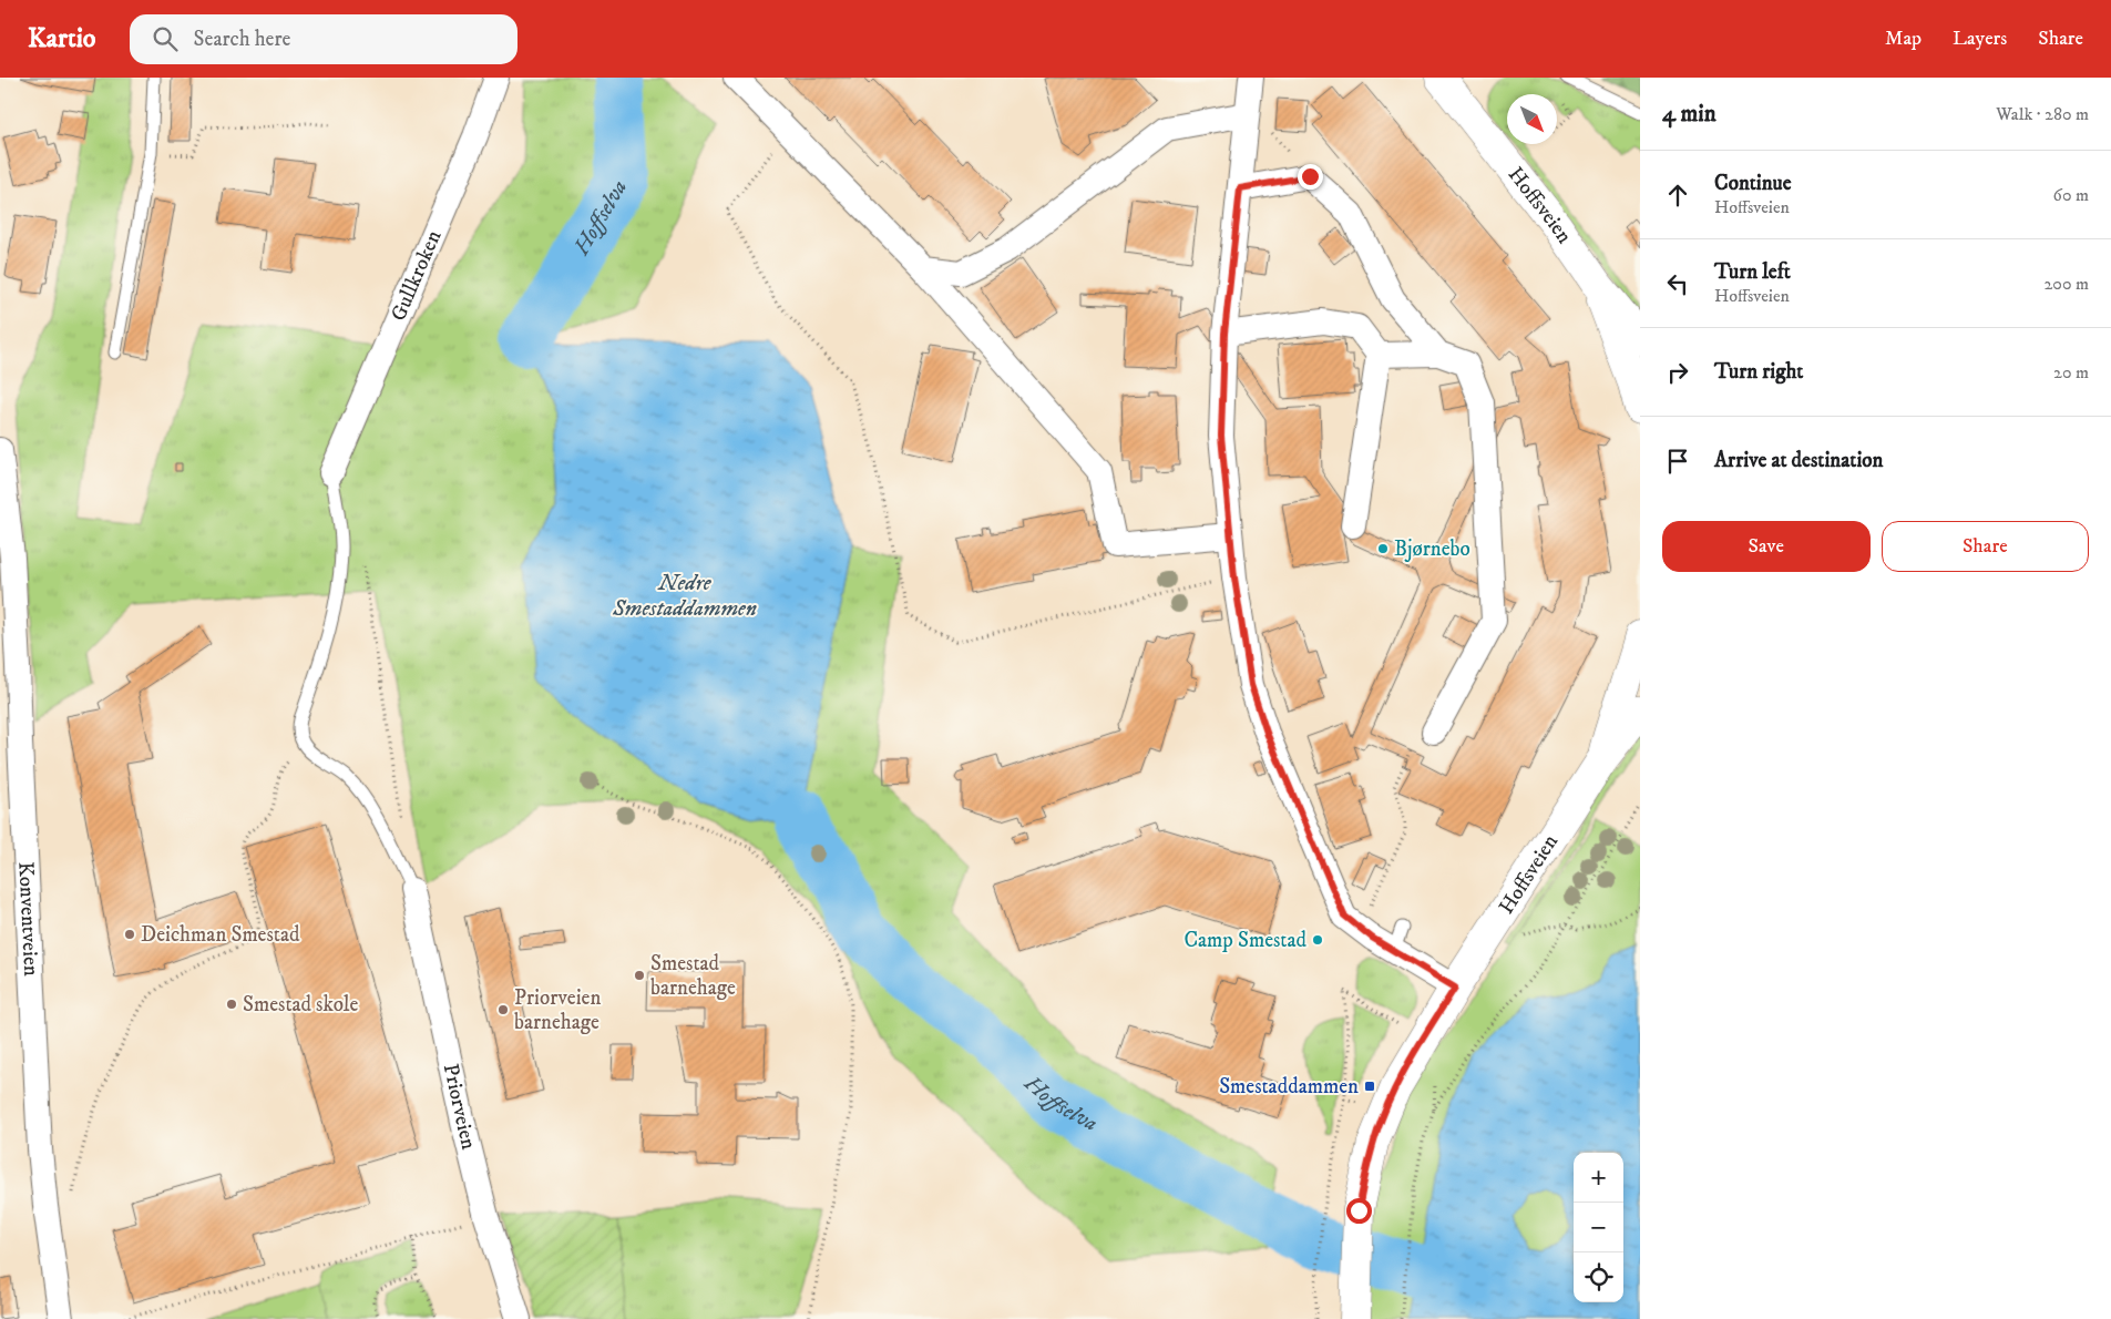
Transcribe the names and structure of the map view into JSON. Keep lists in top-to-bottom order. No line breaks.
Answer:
{"streets":{"street":["Hoffsveien","Gullkroken","Konventveien","Priorveien"]},"water":["Hoffselva","Nedre Smestaddammen"],"places":{"other":["Bjørnebo","Deichman Smestad","Camp Smestad","Smestad barnehage","Smestad skole","Priorveien barnehage"],"transit":["Smestaddammen"]},"north":"bottom right","page":{"header":"Kartio","search":"Search here","nav":["Map","Layers","Share"],"heading":["4 min","Walk · 280 m"],"list":[["Continue","Hoffsveien","60 m"],["Turn left","Hoffsveien","200 m"],["Turn right","20 m"],"Arrive at destination"],"buttons":["Save","Share"],"map_buttons":["+","−"]}}
